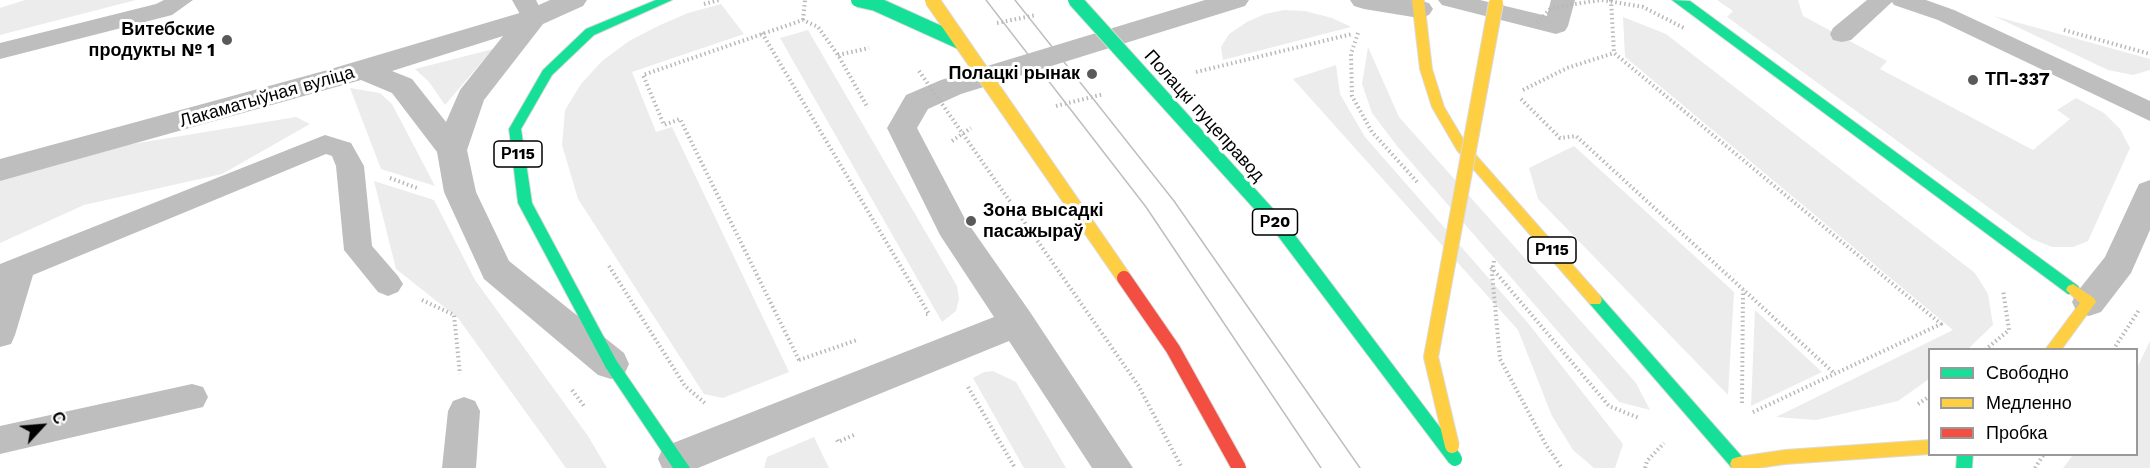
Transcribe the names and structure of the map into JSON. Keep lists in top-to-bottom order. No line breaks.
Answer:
{"streets":{"main road":["Полацкі пуцеправод","Р115","Р20"],"street":["Лакаматыўная вуліца"]},"places":["Витебские продукты № 1","Полацкі рынак","ТП-337","Зона высадкі пасажыраў"],"legend":["Свободно","Медленно","Пробка"],"north":"top right"}
